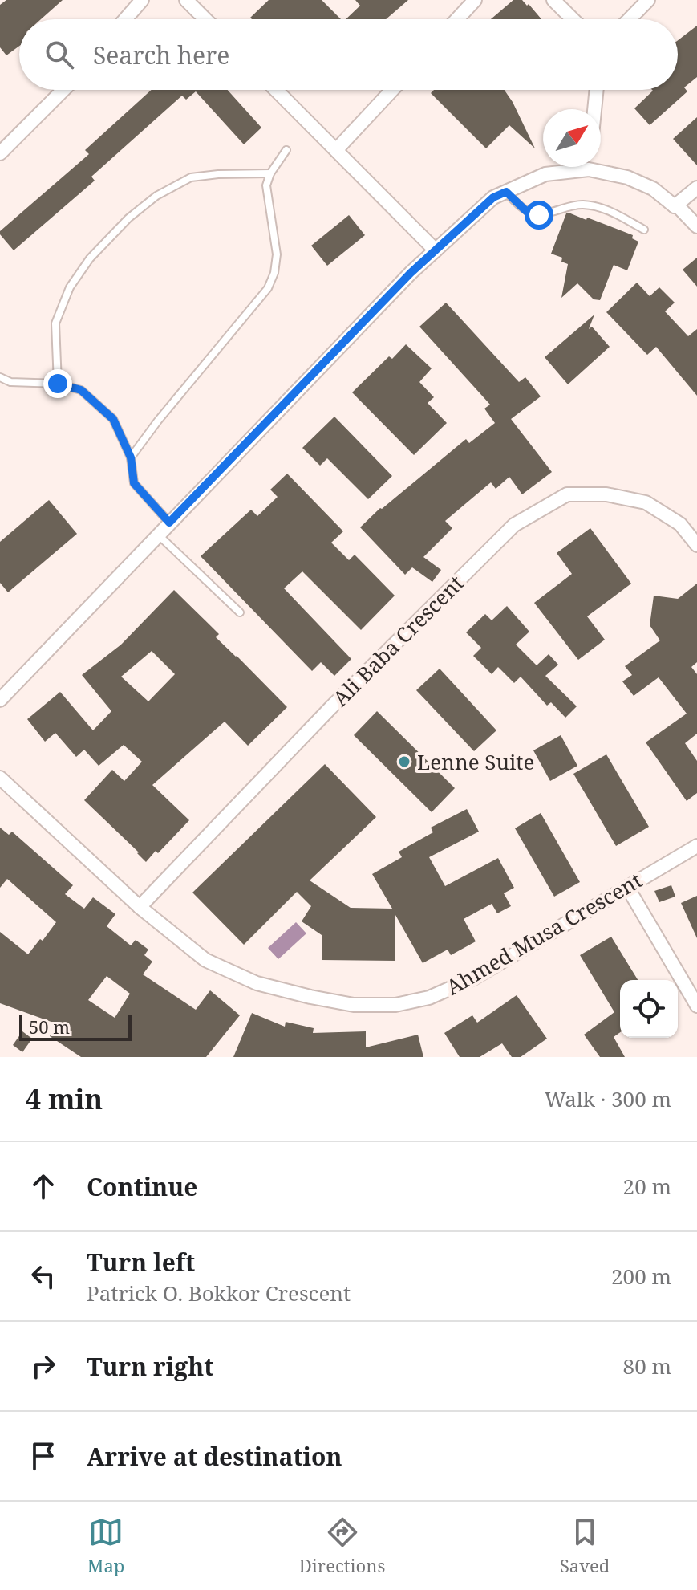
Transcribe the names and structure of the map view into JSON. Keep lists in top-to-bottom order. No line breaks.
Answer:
{"streets":{"street":["Ali Baba Crescent","Ahmed Musa Crescent"]},"crossings":[["Ali Baba Crescent","Ahmed Musa Crescent"]],"places":["Lenne Suite"],"scale_bar":"50 m","north":"top right","page":{"search":"Search here","scale":"50 m","heading":["4 min","Walk · 300 m"],"list":[["Continue","20 m"],["Turn left","Patrick O. Bokkor Crescent","200 m"],["Turn right","80 m"],"Arrive at destination"],"nav":["Map","Directions","Saved"]}}
